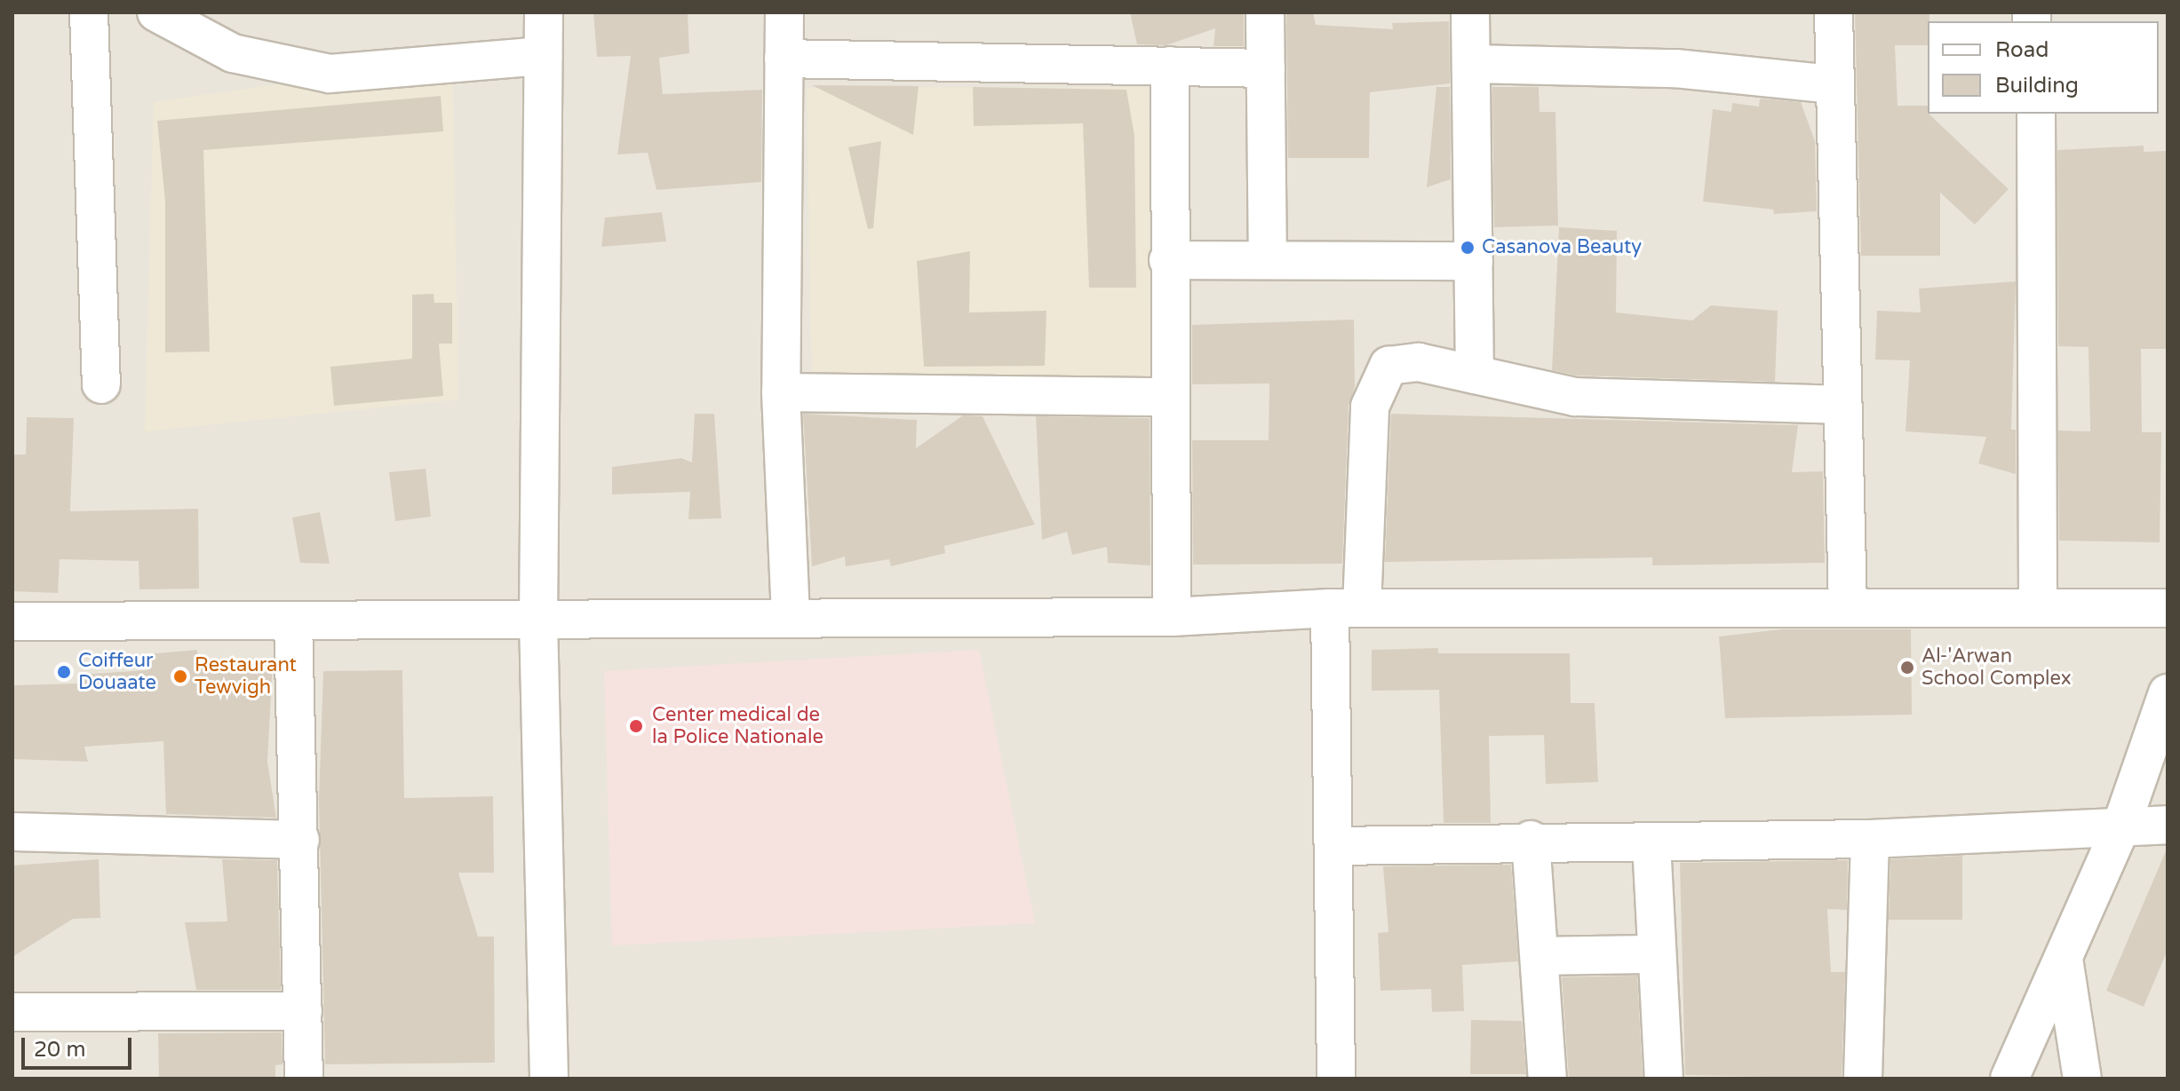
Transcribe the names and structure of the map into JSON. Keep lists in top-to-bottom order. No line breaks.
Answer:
{"places":["Casanova Beauty","Al-'Arwan School Complex","Coiffeur Douaate","Restaurant Tewvigh","Center medical de la Police Nationale"],"legend":["Road","Building"],"scale_bar":"20 m"}
